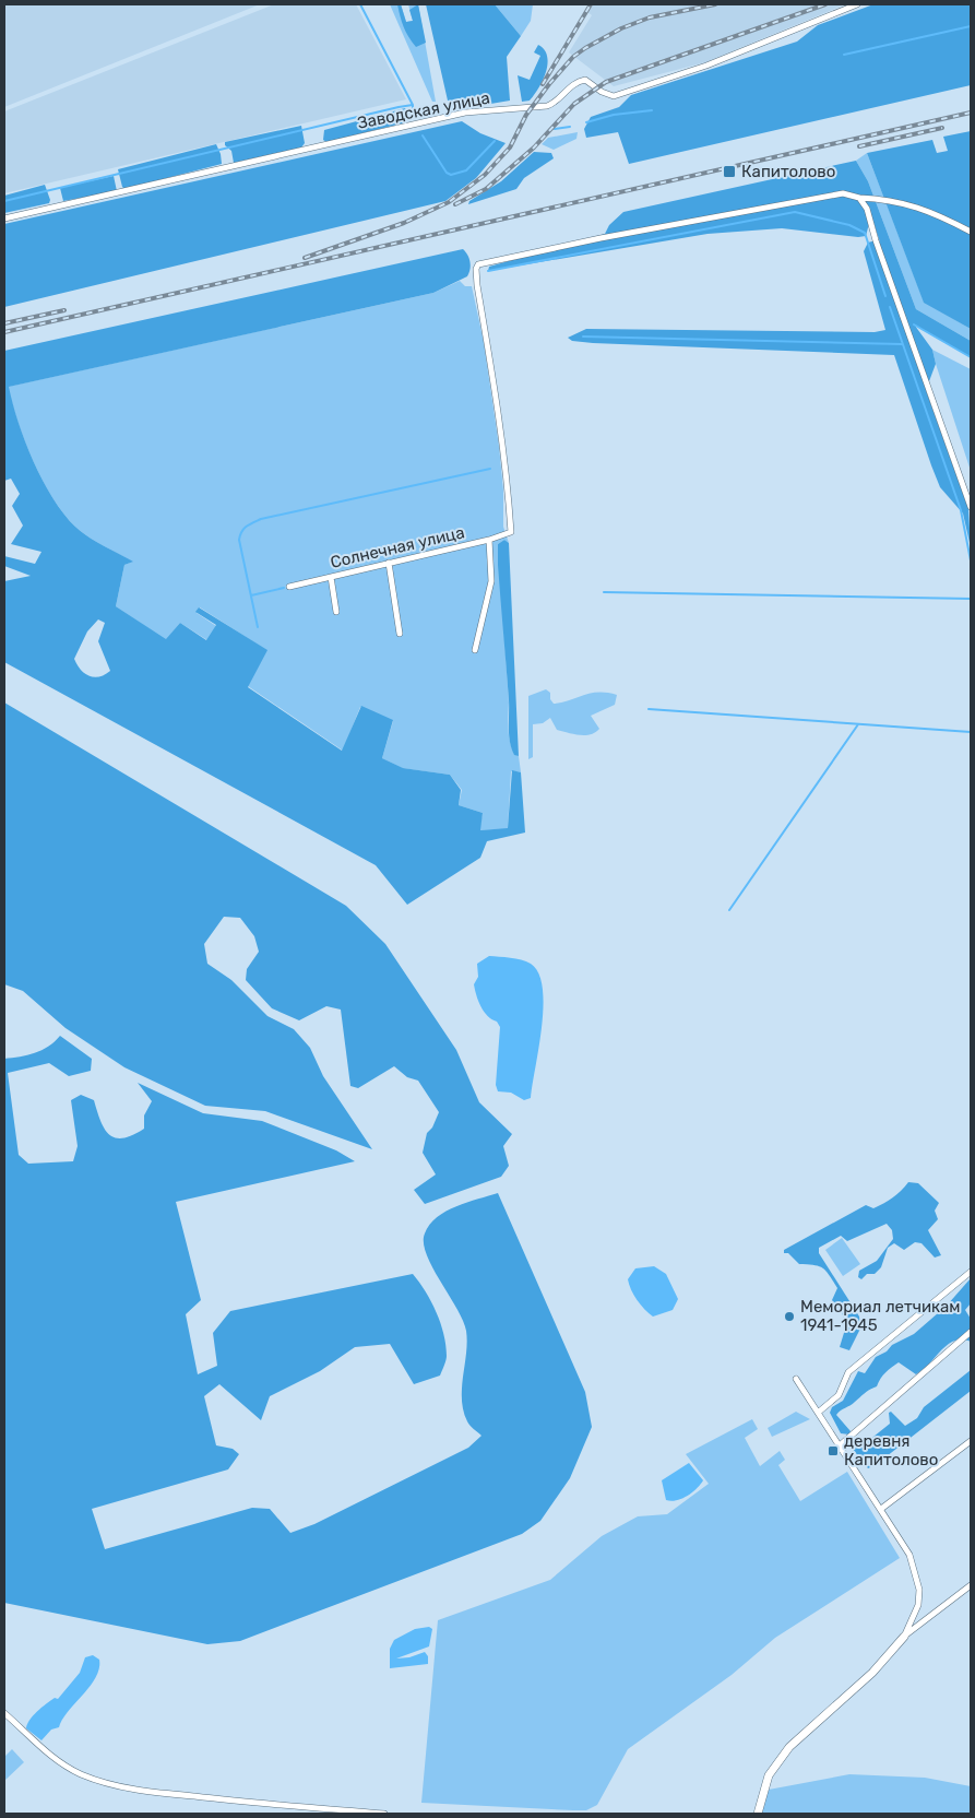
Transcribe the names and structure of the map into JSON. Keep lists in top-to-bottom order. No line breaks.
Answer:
{"streets":{"street":["Заводская улица","Солнечная улица"]},"places":{"transit":["Капитолово","деревня Капитолово"],"other":["Мемориал летчикам 1941-1945"]}}
